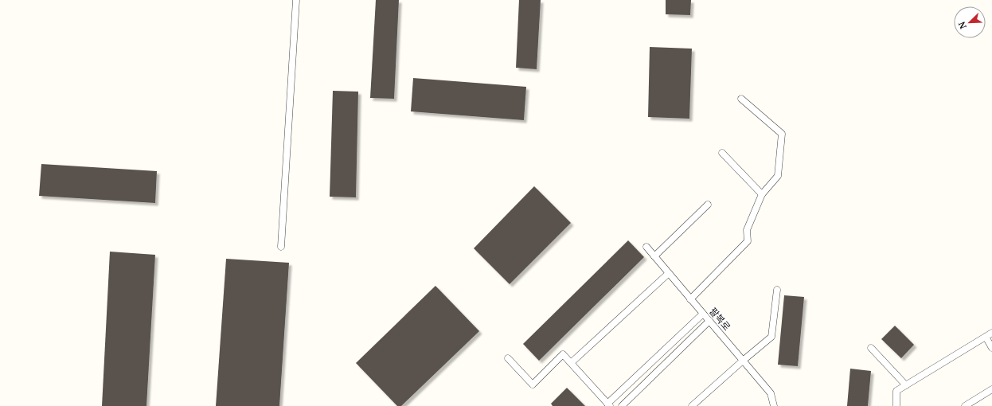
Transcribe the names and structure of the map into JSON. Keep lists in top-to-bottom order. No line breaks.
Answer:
{"streets":{"lane":["팔복로"]},"north":"bottom left"}
